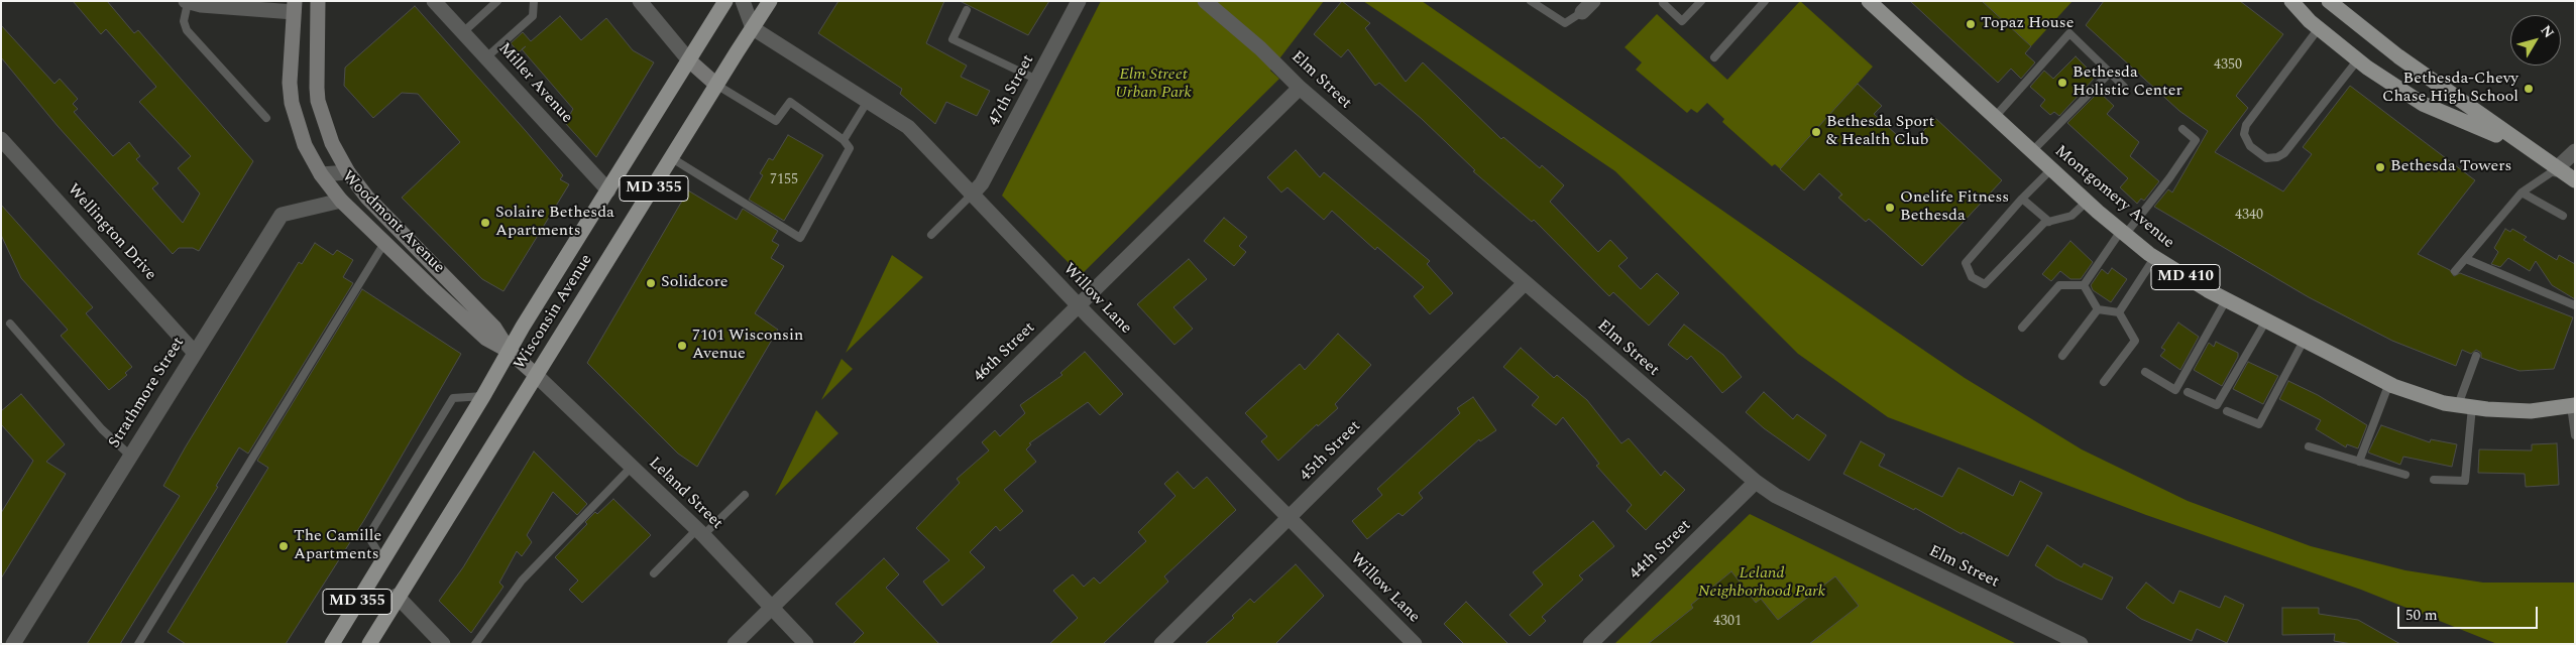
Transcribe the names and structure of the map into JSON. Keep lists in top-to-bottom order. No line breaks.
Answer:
{"streets":{"main road":["MD 355","Montgomery Avenue","MD 410","Wisconsin Avenue"],"street":["Elm Street","Miller Avenue","47th Street","Woodmont Avenue","Wellington Drive","Willow Lane","46th Street","Strathmore Street","45th Street","Leland Street","44th Street"]},"crossings":[["Elm Street","46th Street"],["Elm Street","45th Street"],["Elm Street","44th Street"],["Miller Avenue","Wisconsin Avenue"],["47th Street","Willow Lane"],["Woodmont Avenue","Wisconsin Avenue"],["Woodmont Avenue","Strathmore Street"],["Woodmont Avenue","Leland Street"],["Wellington Drive","Strathmore Street"],["Willow Lane","Wisconsin Avenue"],["Willow Lane","46th Street"],["Willow Lane","45th Street"],["Wisconsin Avenue","Leland Street"],["46th Street","Leland Street"]],"parks":["Elm Street Urban Park","Leland Neighborhood Park"],"places":["Topaz House","Bethesda Holistic Center","Bethesda-Chevy Chase High School","Bethesda Sport & Health Club","Bethesda Towers","Onelife Fitness Bethesda","Solaire Bethesda Apartments","Solidcore","7101 Wisconsin Avenue","The Camille Apartments"],"house_numbers":["4350","7155","4340","4301"],"scale_bar":"50 m","north":"top right"}
